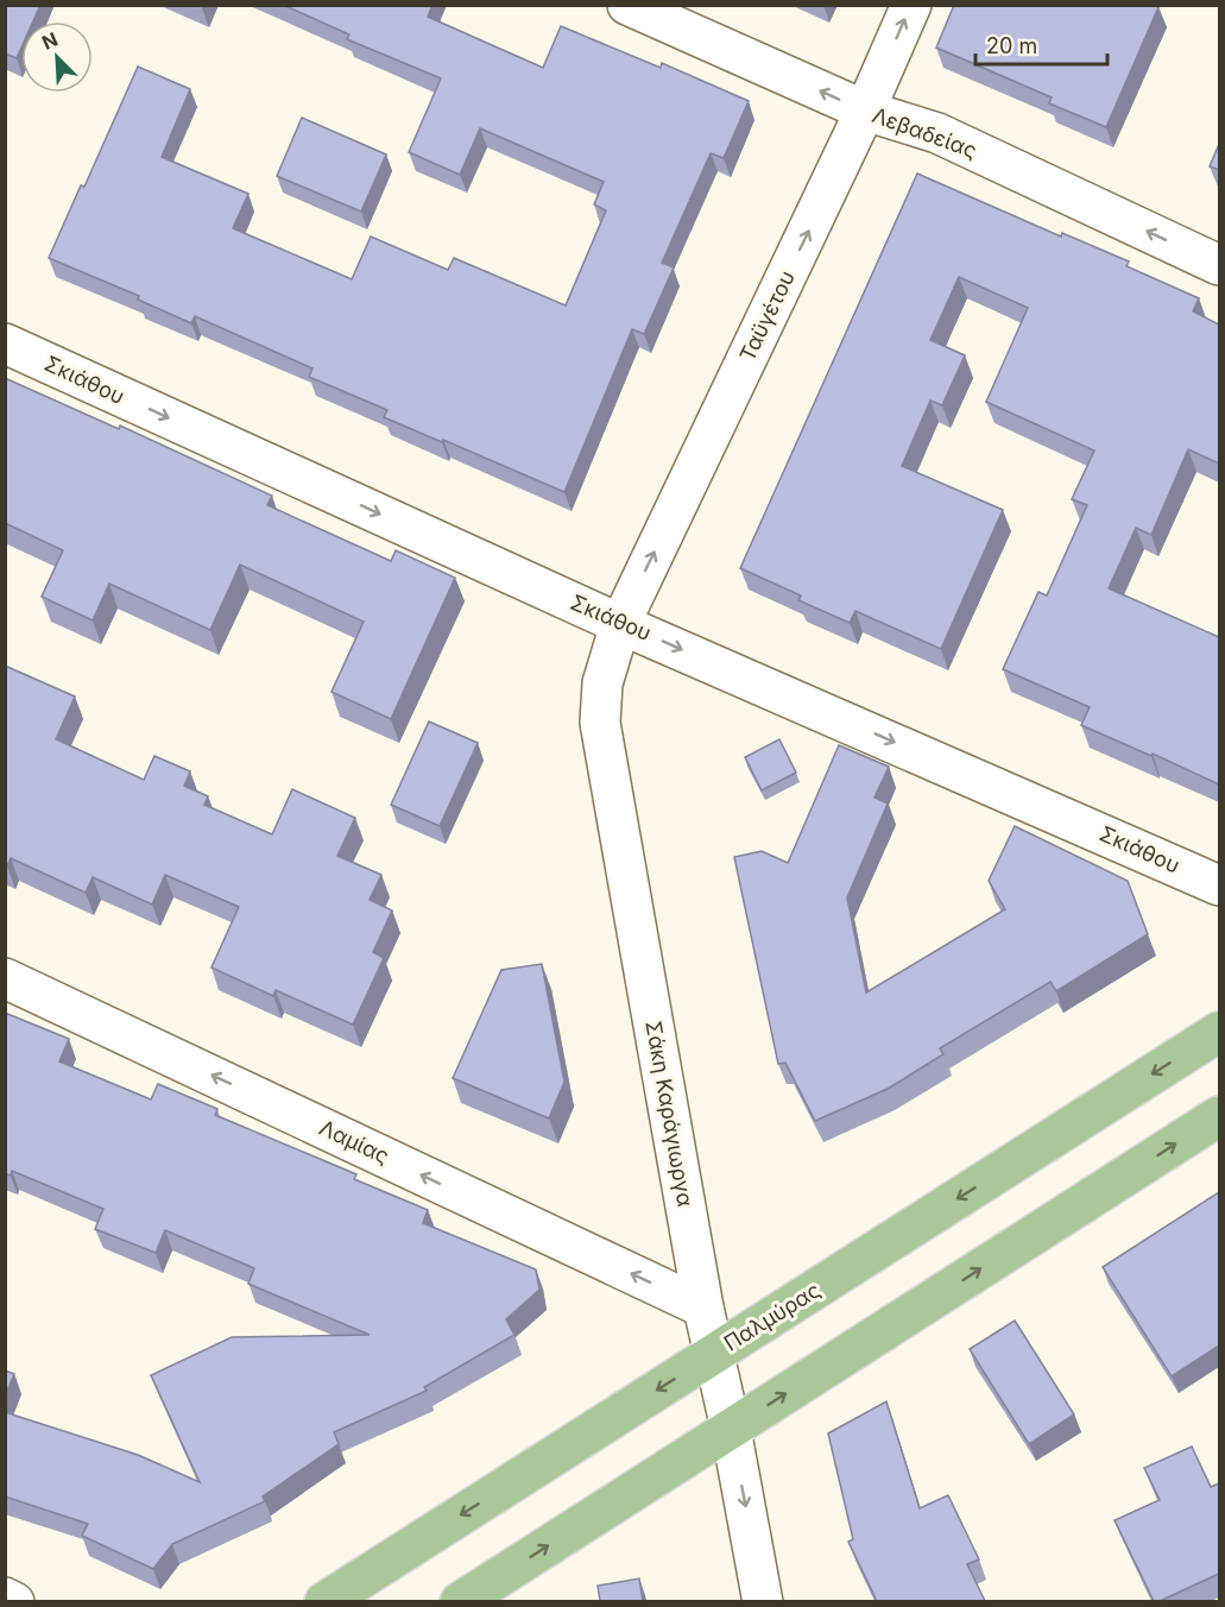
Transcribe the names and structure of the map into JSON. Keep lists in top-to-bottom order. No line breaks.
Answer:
{"streets":{"main road":["Παλμύρας"],"street":["Λεβαδείας","Ταϋγέτου","Σκιάθου","Σάκη Καράγιωργα","Λαμίας"]},"crossings":[["Λεβαδείας","Ταϋγέτου"],["Ταϋγέτου","Σκιάθου"],["Ταϋγέτου","Σάκη Καράγιωργα"],["Σκιάθου","Σάκη Καράγιωργα"],["Σάκη Καράγιωργα","Λαμίας"],["Σάκη Καράγιωργα","Παλμύρας"]],"one_way":["Λεβαδείας","Ταϋγέτου","Σκιάθου","Λαμίας"],"scale_bar":"20 m","north":"top left"}
